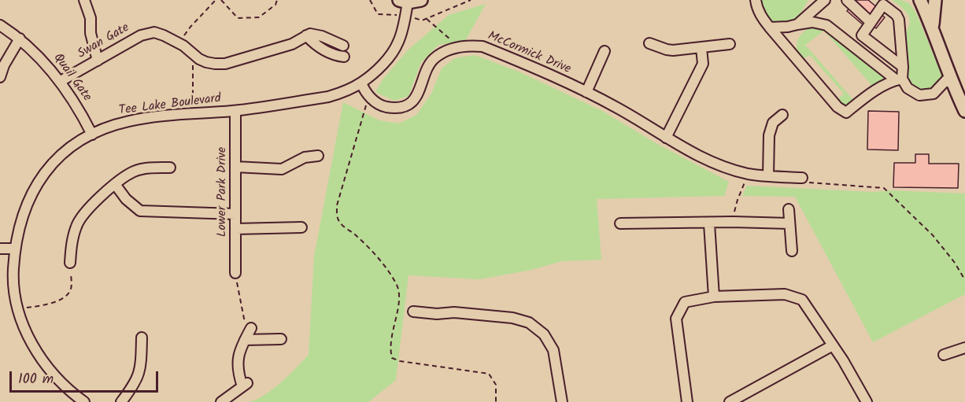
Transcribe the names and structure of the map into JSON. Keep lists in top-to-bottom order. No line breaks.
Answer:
{"streets":{"street":["Swan Gate","McCormick Drive","Quail Gate","Tee Lake Boulevard","Lower Park Drive"]},"crossings":[["Swan Gate","Quail Gate"],["Quail Gate","Tee Lake Boulevard"],["Tee Lake Boulevard","Lower Park Drive"]],"scale_bar":"100 m"}
